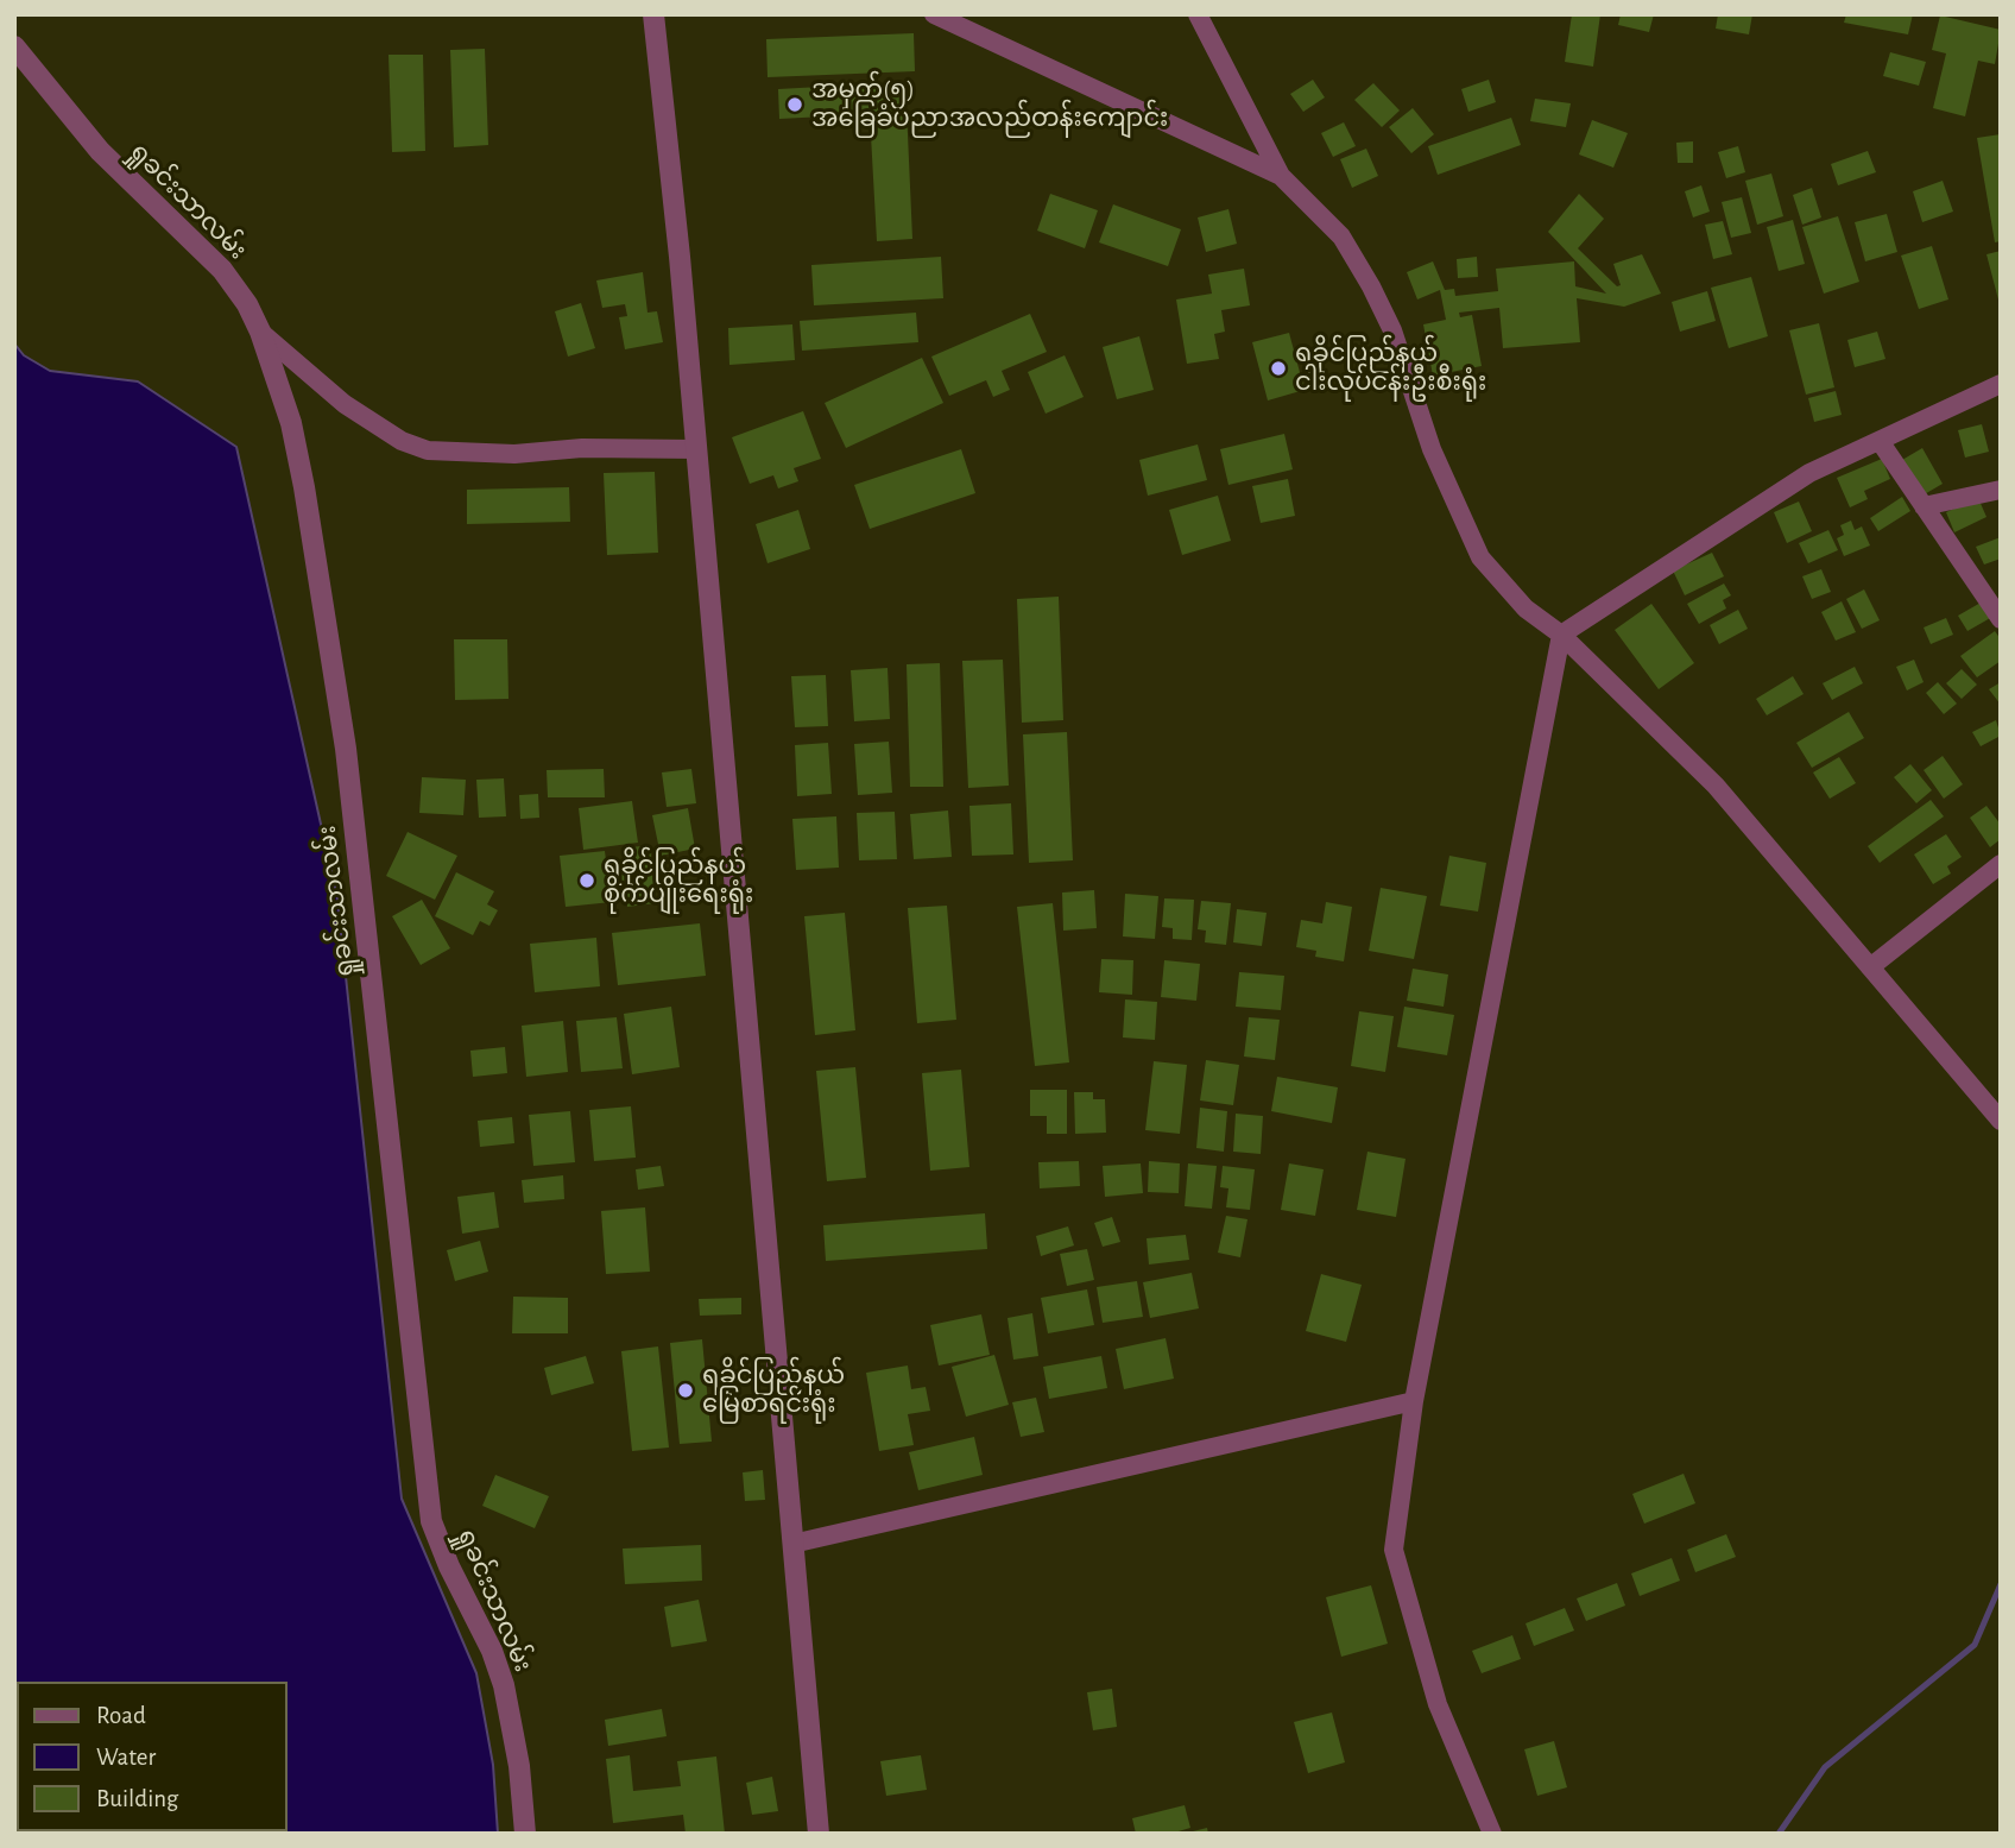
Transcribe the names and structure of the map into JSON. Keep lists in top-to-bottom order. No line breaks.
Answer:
{"streets":{"street":["ရှုခင်းသာလမ်း"]},"places":["အမှတ်(၅) အခြေခံပညာအလည်တန်းကျောင်း","ရခိုင်ပြည်နယ် ငါးလုပ်ငန်းဦးစီးရုံး","ရခိုင်ပြည်နယ် စိုက်ပျိုးရေးရုံး","ရခိုင်ပြည်နယ် မြေစာရင်းရုံး"],"legend":["Road","Water","Building"]}
